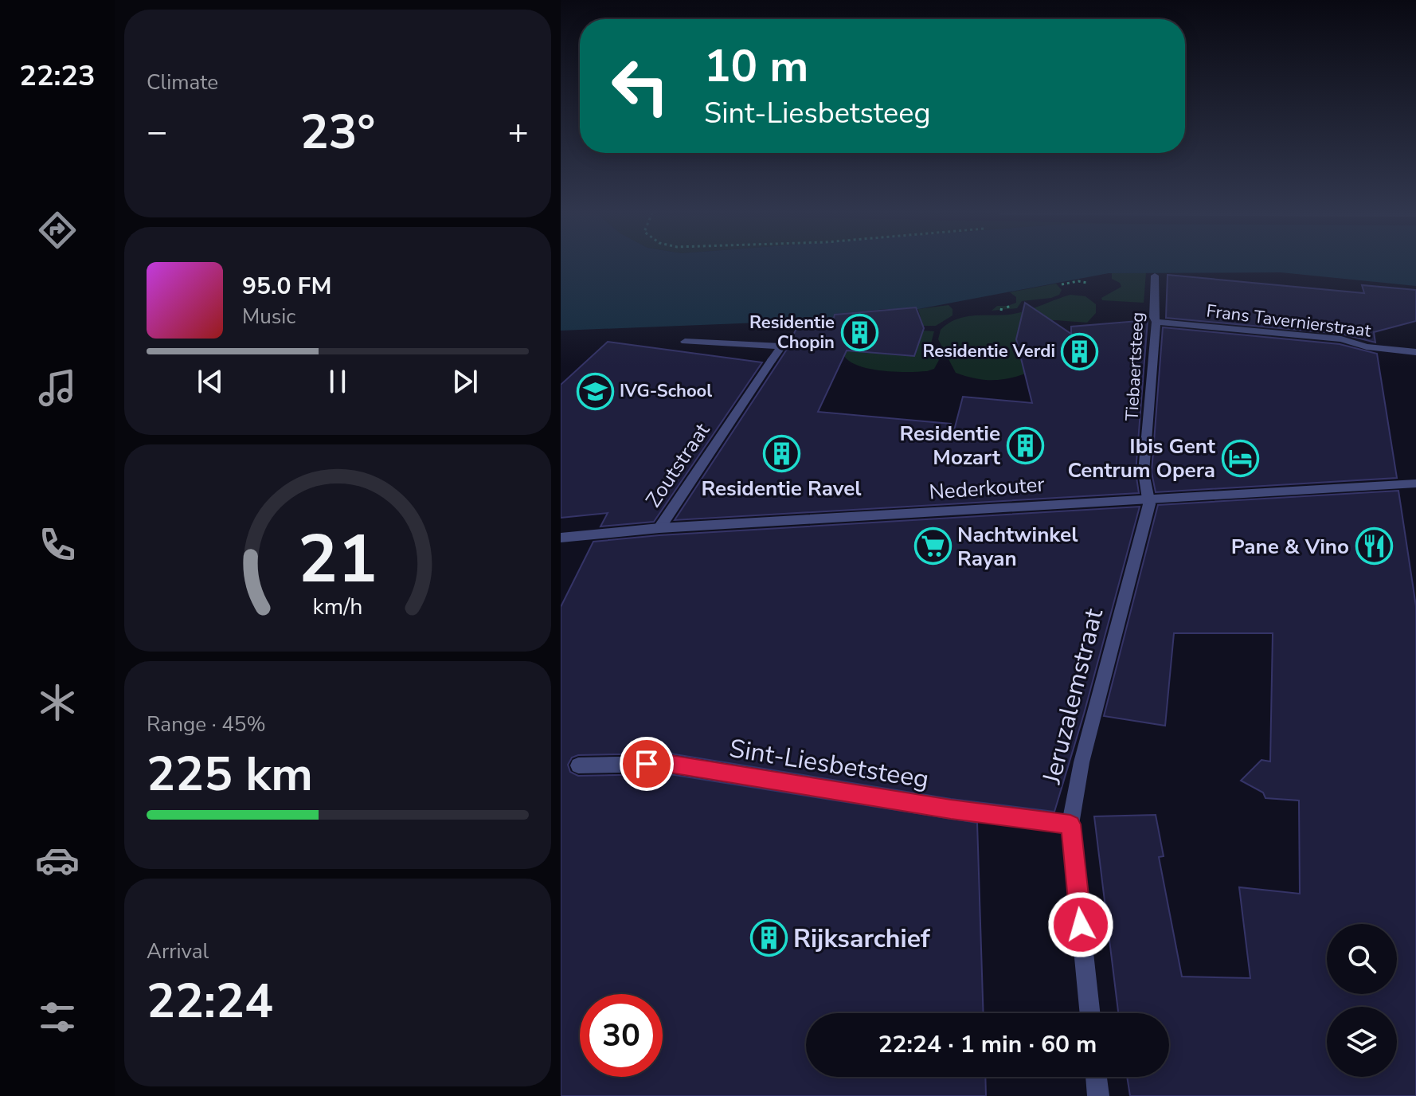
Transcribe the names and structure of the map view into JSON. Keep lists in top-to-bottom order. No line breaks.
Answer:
{"streets":{"street":["Frans Tavernierstraat","Tiebaertsteeg","Zoutstraat","Nederkouter","Jeruzalemstraat","Sint-Liesbetsteeg"]},"crossings":[["Frans Tavernierstraat","Tiebaertsteeg"],["Tiebaertsteeg","Nederkouter"],["Tiebaertsteeg","Jeruzalemstraat"],["Zoutstraat","Nederkouter"],["Nederkouter","Jeruzalemstraat"],["Jeruzalemstraat","Sint-Liesbetsteeg"]],"places":{"building":["Residentie Chopin","Residentie Verdi","Residentie Mozart","Residentie Ravel","Rijksarchief"],"school or university":["IVG-School"],"hotel":["Ibis Gent Centrum Opera"],"supermarket":["Nachtwinkel Rayan"],"restaurant":["Pane & Vino"]},"page":{"tabs":"22:23","tile":["Climate",["Range · 45%","225 km"],["Arrival","22:24"]],"turn":["10 m","Sint-Liesbetsteeg"],"heat":["−","23°","+"],"song":["95.0 FM","Music"],"limit":"30","trip":"22:24 · 1 min · 60 m","gauge":["21","km/h"]}}
